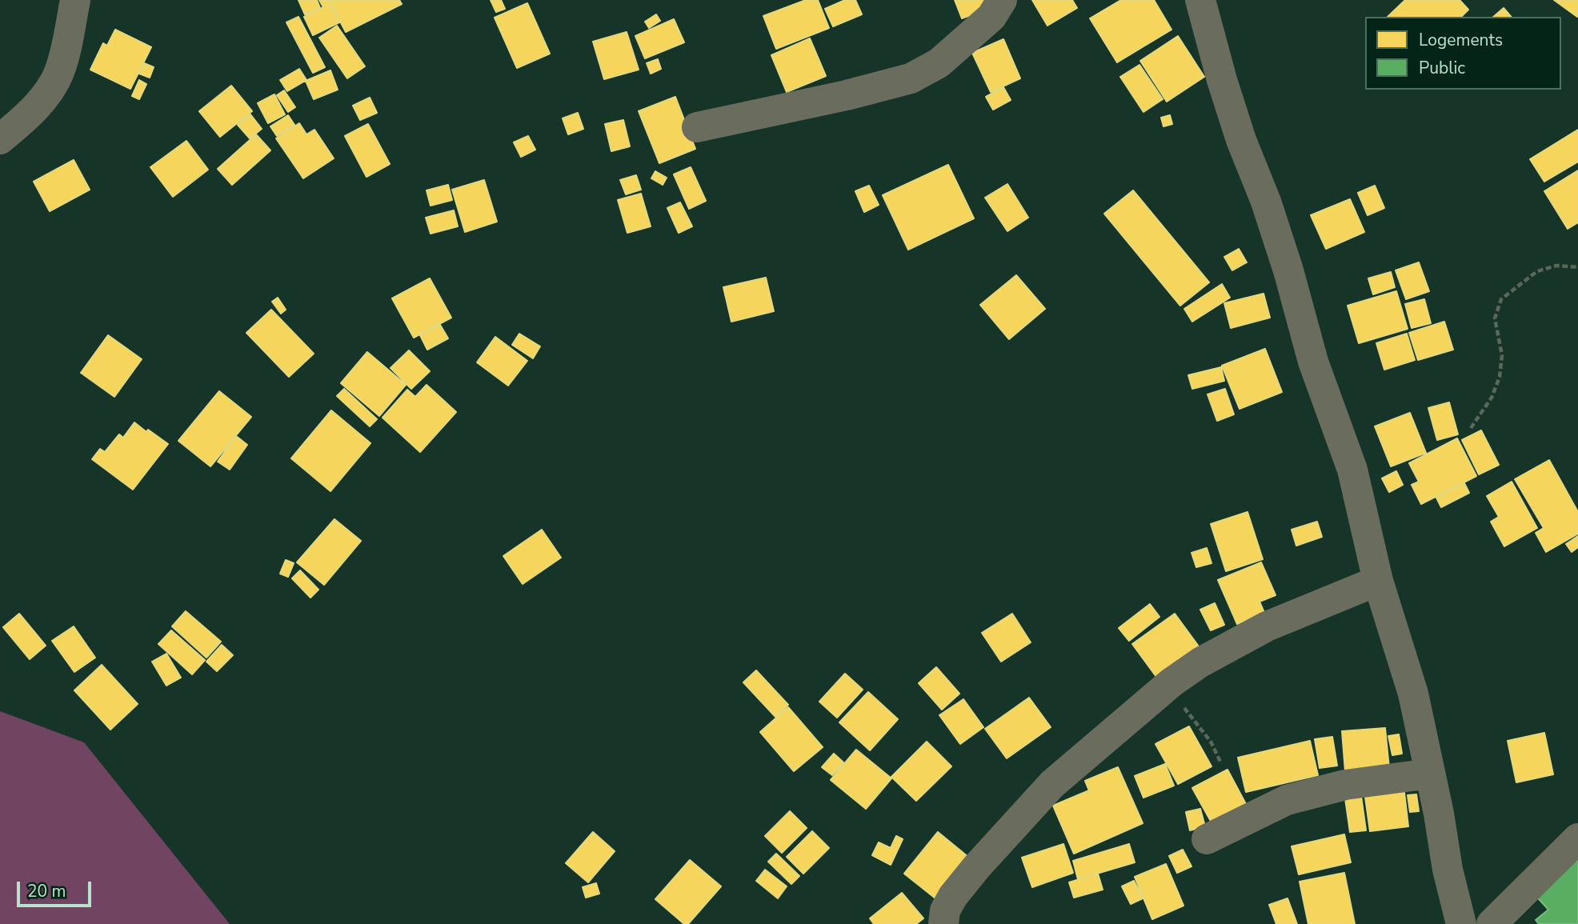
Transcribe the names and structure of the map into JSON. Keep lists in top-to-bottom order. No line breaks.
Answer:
{"legend":["Logements","Public"],"scale_bar":"20 m"}
